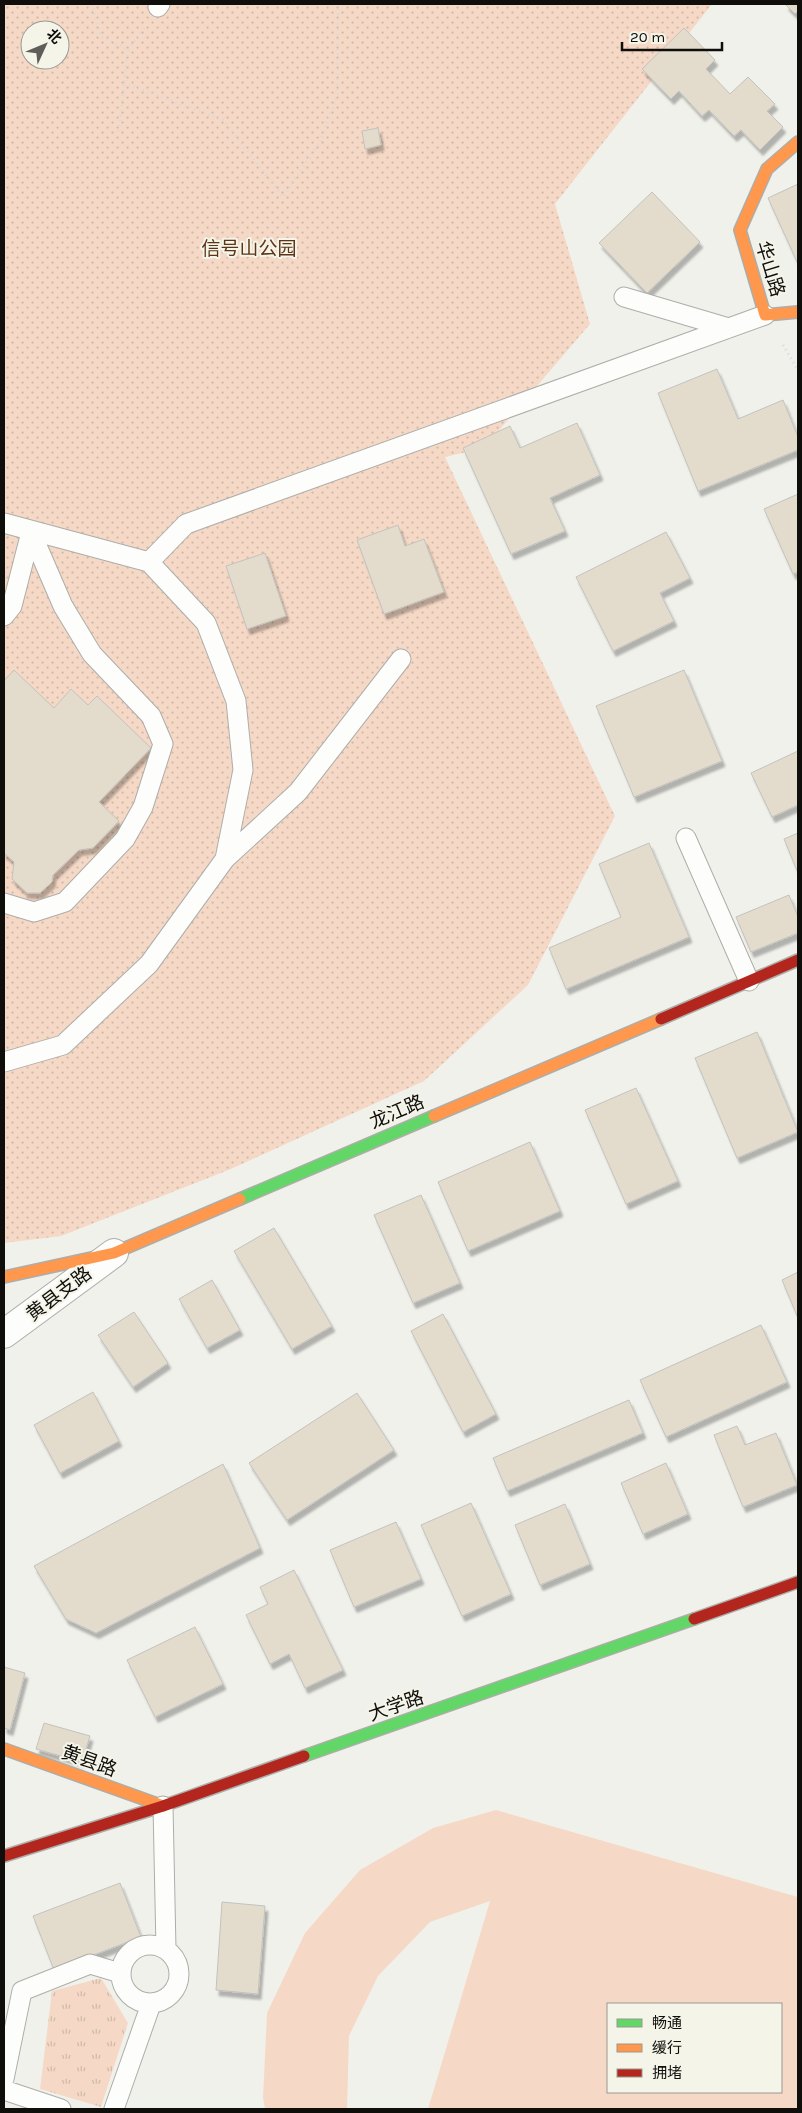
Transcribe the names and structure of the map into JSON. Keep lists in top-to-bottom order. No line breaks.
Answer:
{"streets":{"street":["华山路","龙江路","黄县支路","大学路","黄县路"]},"crossings":[["龙江路","黄县支路"],["大学路","黄县路"]],"parks":["信号山公园"],"legend":["畅通","缓行","拥堵"],"scale_bar":"20 m","north":"top right"}
